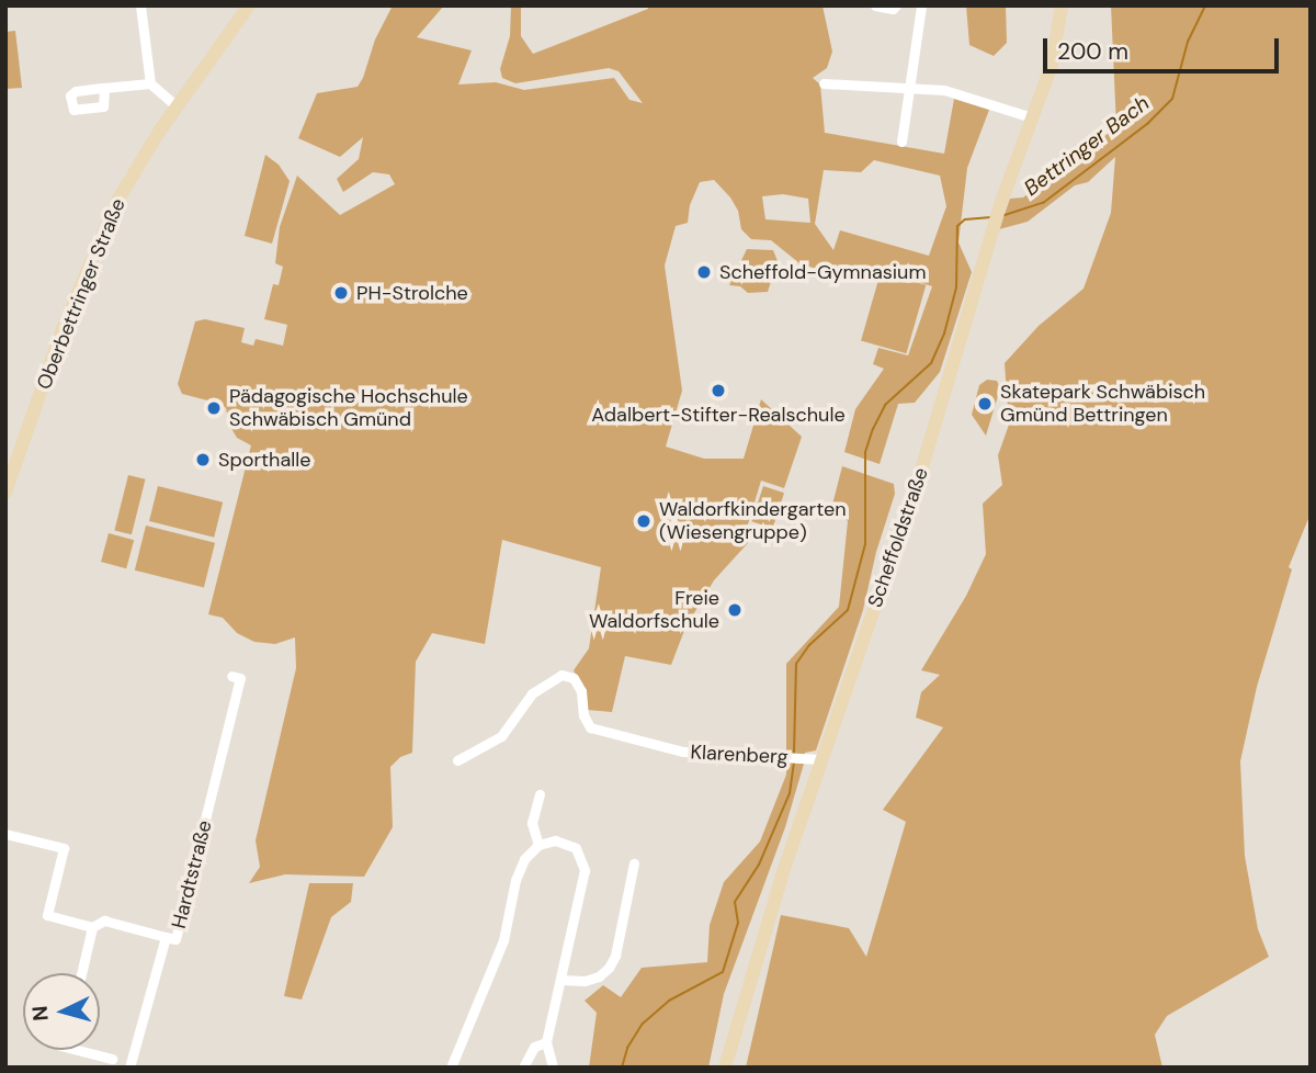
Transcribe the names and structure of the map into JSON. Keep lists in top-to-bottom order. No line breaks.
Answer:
{"streets":{"main road":["Oberbettringer Straße","Scheffoldstraße"],"street":["Klarenberg","Hardtstraße"]},"crossings":[["Scheffoldstraße","Klarenberg"]],"water":["Bettringer Bach"],"places":["Scheffold-Gymnasium","PH-Strolche","Adalbert-Stifter-Realschule","Skatepark Schwäbisch Gmünd Bettringen","Pädagogische Hochschule Schwäbisch Gmünd","Sporthalle","Waldorfkindergarten (Wiesengruppe)","Freie Waldorfschule"],"scale_bar":"200 m","north":"left"}
